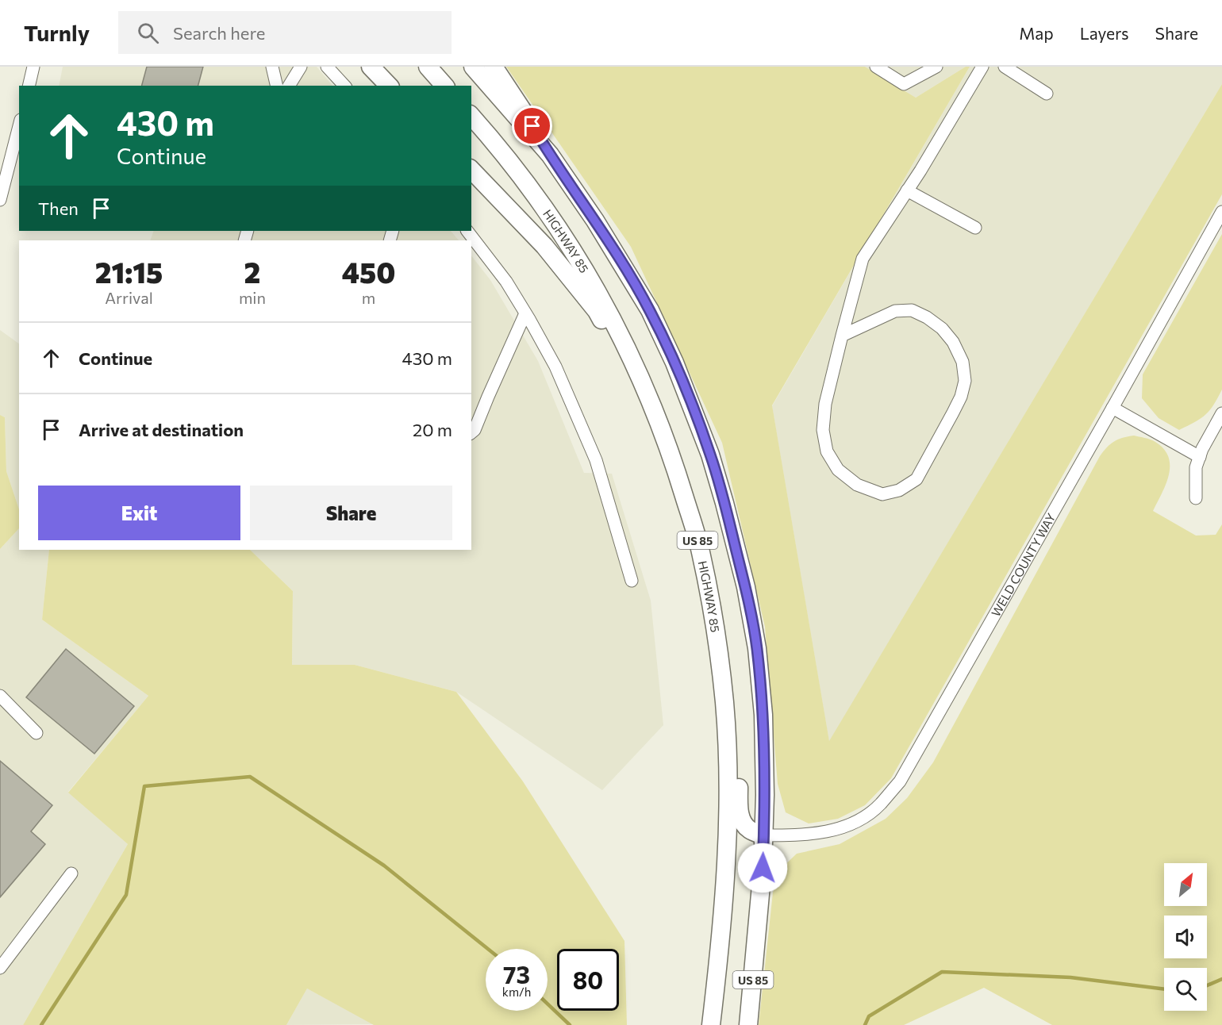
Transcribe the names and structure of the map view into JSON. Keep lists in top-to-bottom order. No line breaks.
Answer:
{"streets":{"highway":["HIGHWAY 85","US 85"],"street":["WELD COUNTY WAY"]},"crossings":[["US 85","WELD COUNTY WAY"]],"north":"top right","page":{"header":"Turnly","search":"Search here","nav":["Map","Layers","Share"],"turn":["430 m","Continue"],"then":"Then","eta":["21:15","Arrival","2","min","450","m"],"list":[{"name":"Continue","value":"430 m"},{"name":"Arrive at destination","value":"20 m"}],"buttons":["Exit","Share"],"speed":"73 km/h","limit":"80"}}
